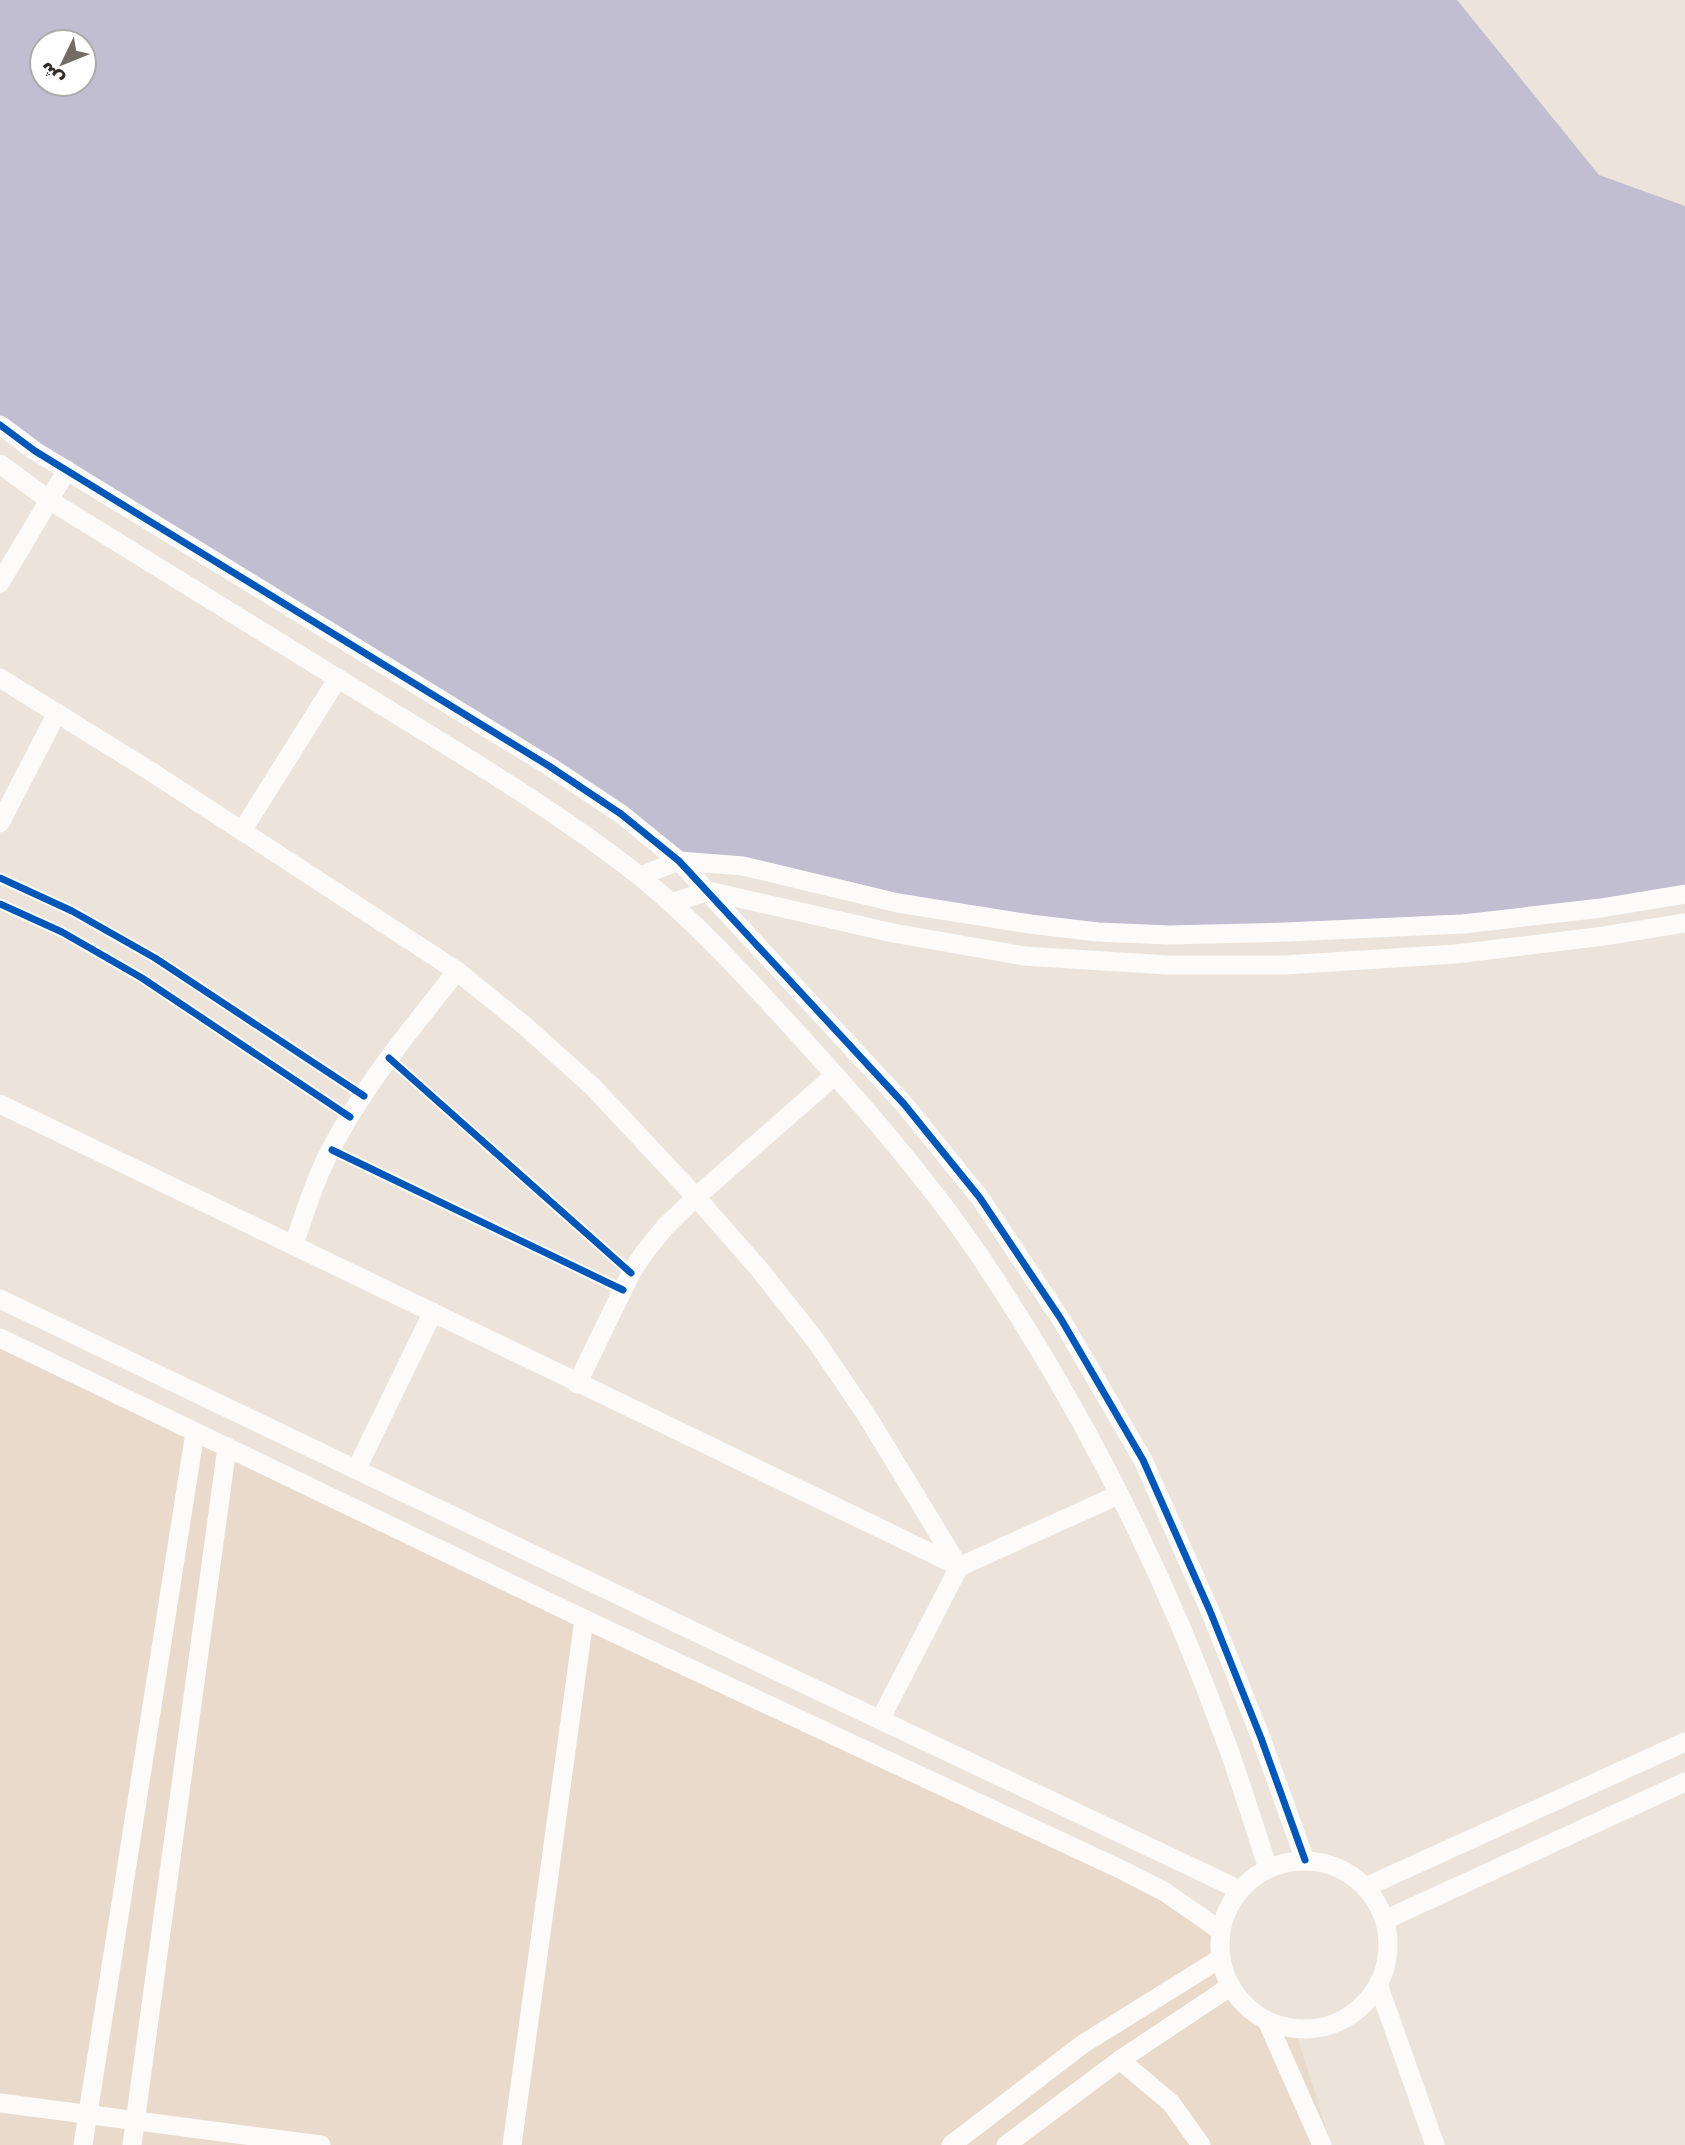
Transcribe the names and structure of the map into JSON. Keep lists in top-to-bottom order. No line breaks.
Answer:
{"north":"bottom left"}
